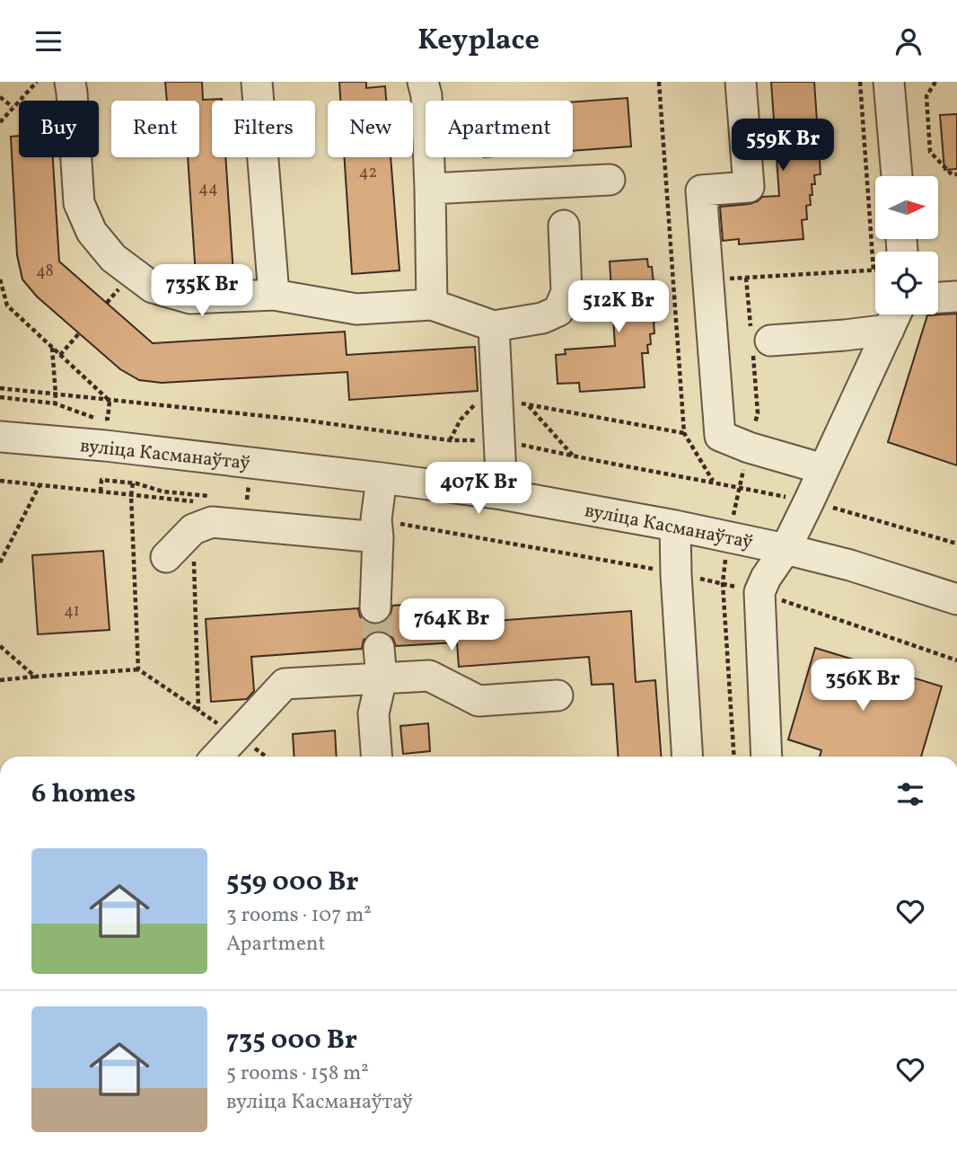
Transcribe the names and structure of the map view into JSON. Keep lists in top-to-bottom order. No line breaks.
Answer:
{"streets":{"street":["вуліца Касманаўтаў"]},"house_numbers":["42","44","48","41"],"north":"right","page":{"header":"Keyplace","chip":["Buy","Rent","Filters","New","Apartment"],"price":["559K Br","735K Br","512K Br","407K Br","764K Br","356K Br"],"heading":"6 homes","list":[{"name":"559 000 Br","note":"3 rooms · 107 m² · Apartment"},{"name":"735 000 Br","note":"5 rooms · 158 m² · вуліца Касманаўтаў"}]}}
